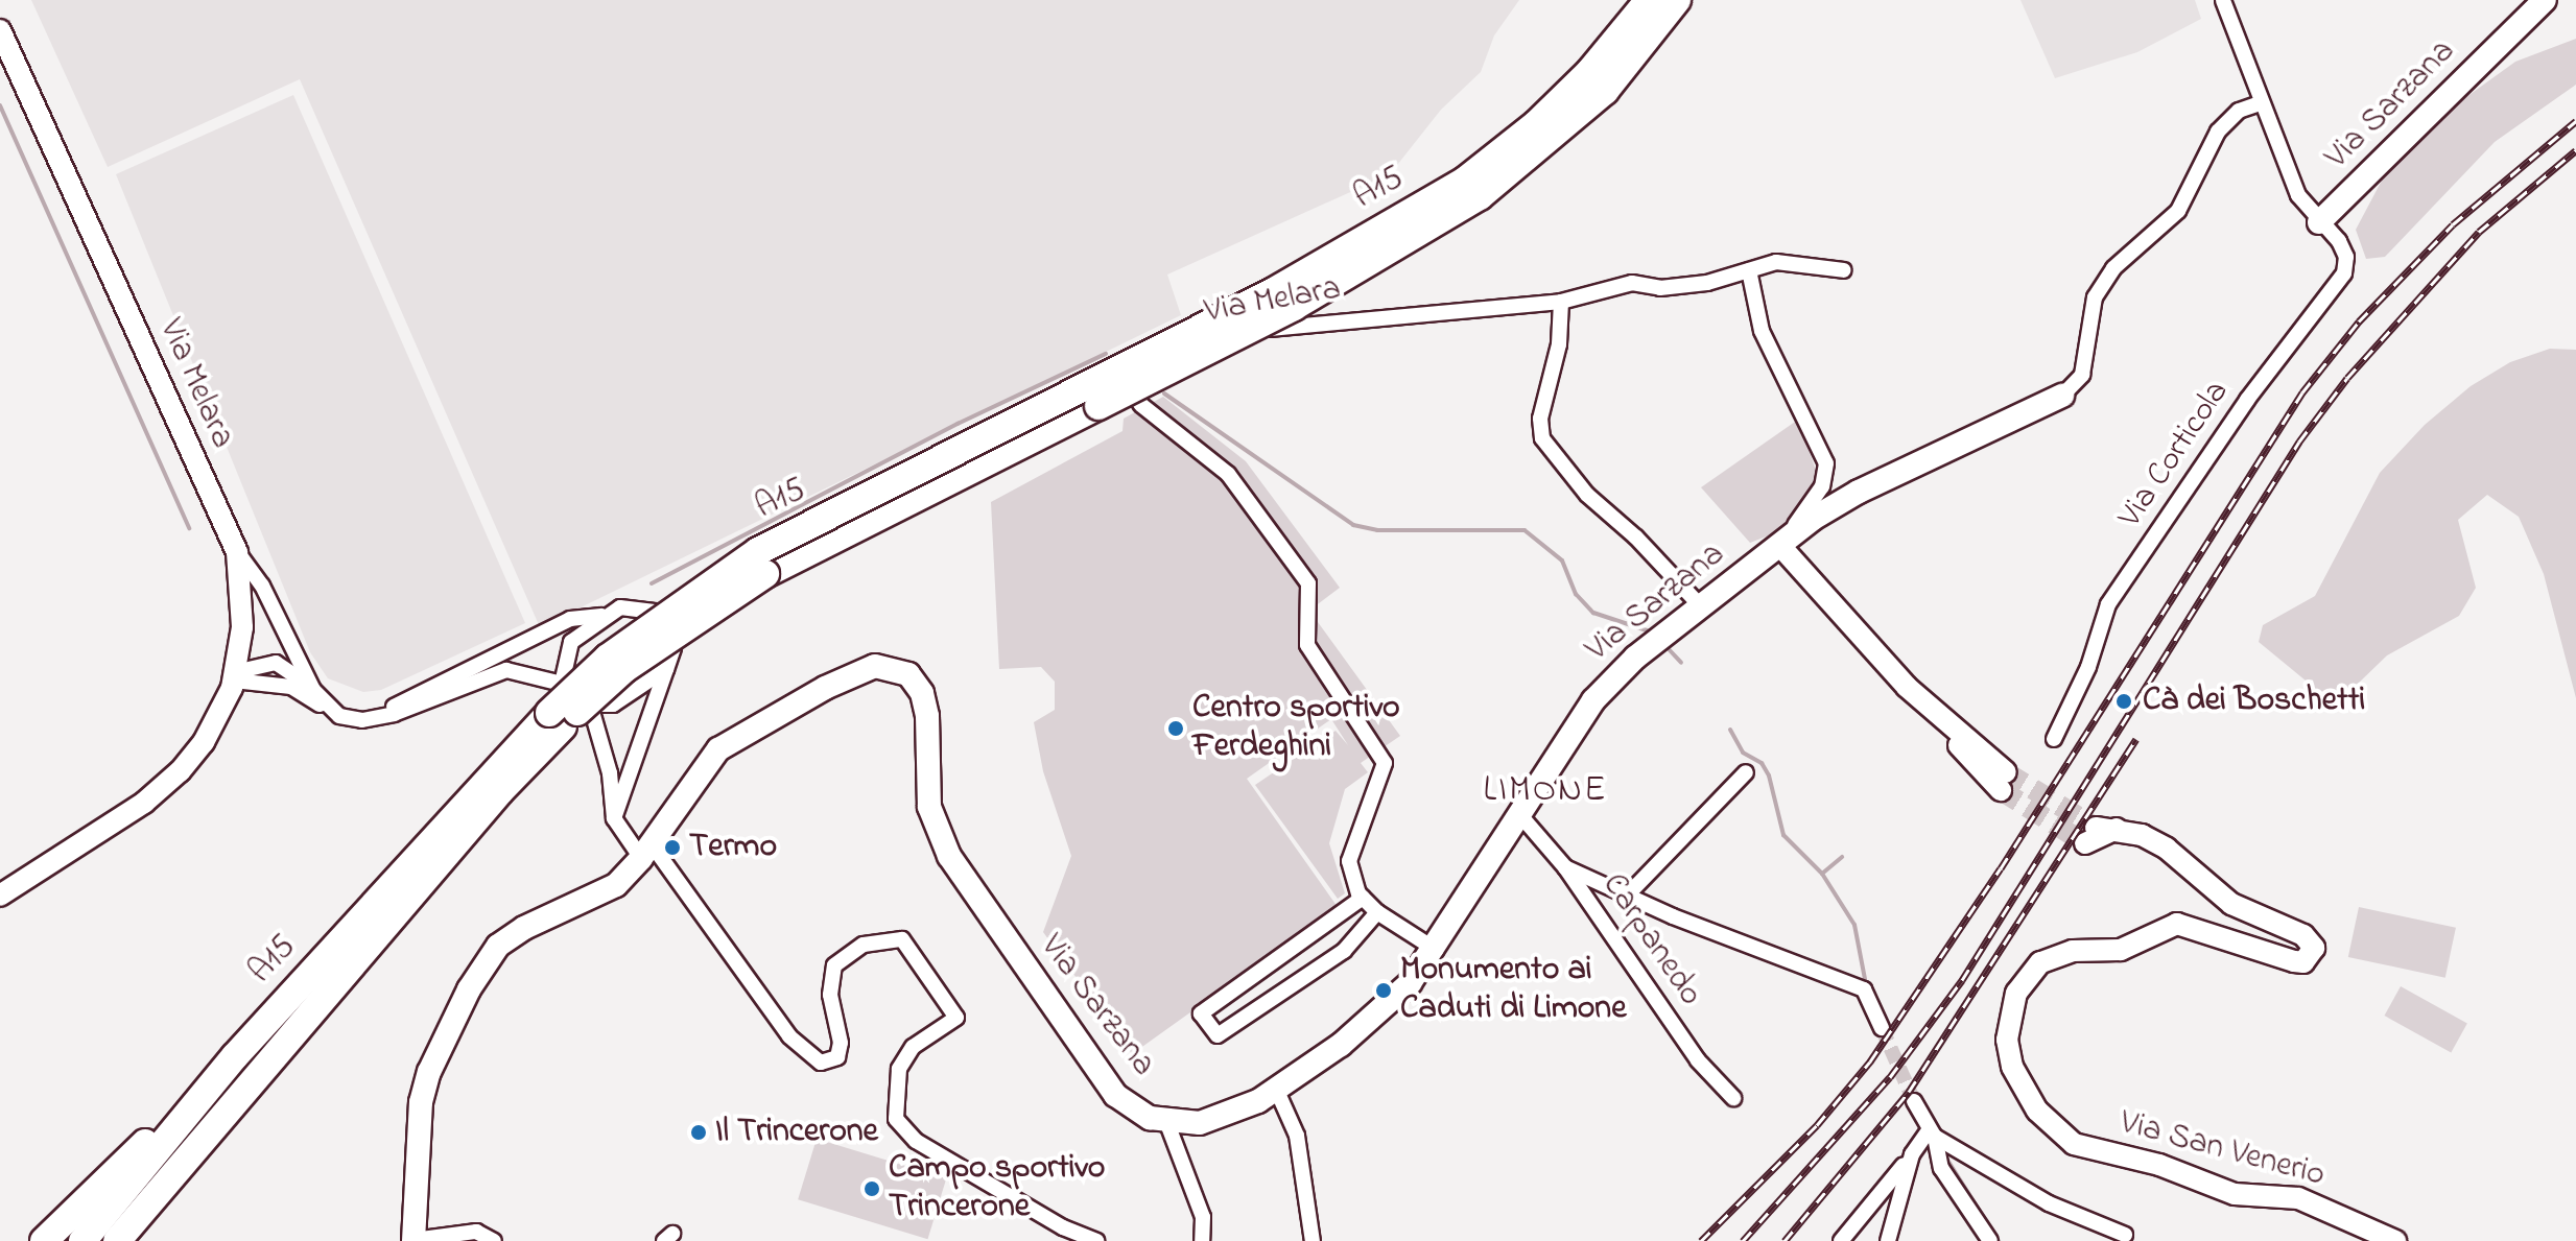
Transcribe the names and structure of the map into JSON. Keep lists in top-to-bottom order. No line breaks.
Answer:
{"streets":{"highway":["A15"],"main road":["Via Sarzana"],"street":["Via Melara","Via Corticola","Carpanedo","Via San Venerio"]},"crossings":[["Via Sarzana","Via Corticola"],["Via Sarzana","Carpanedo"]],"districts":["LIMONE"],"places":["Cà dei Boschetti","Centro sportivo Ferdeghini","Termo","Monumento ai Caduti di Limone","Il Trincerone","Campo sportivo Trincerone"]}
